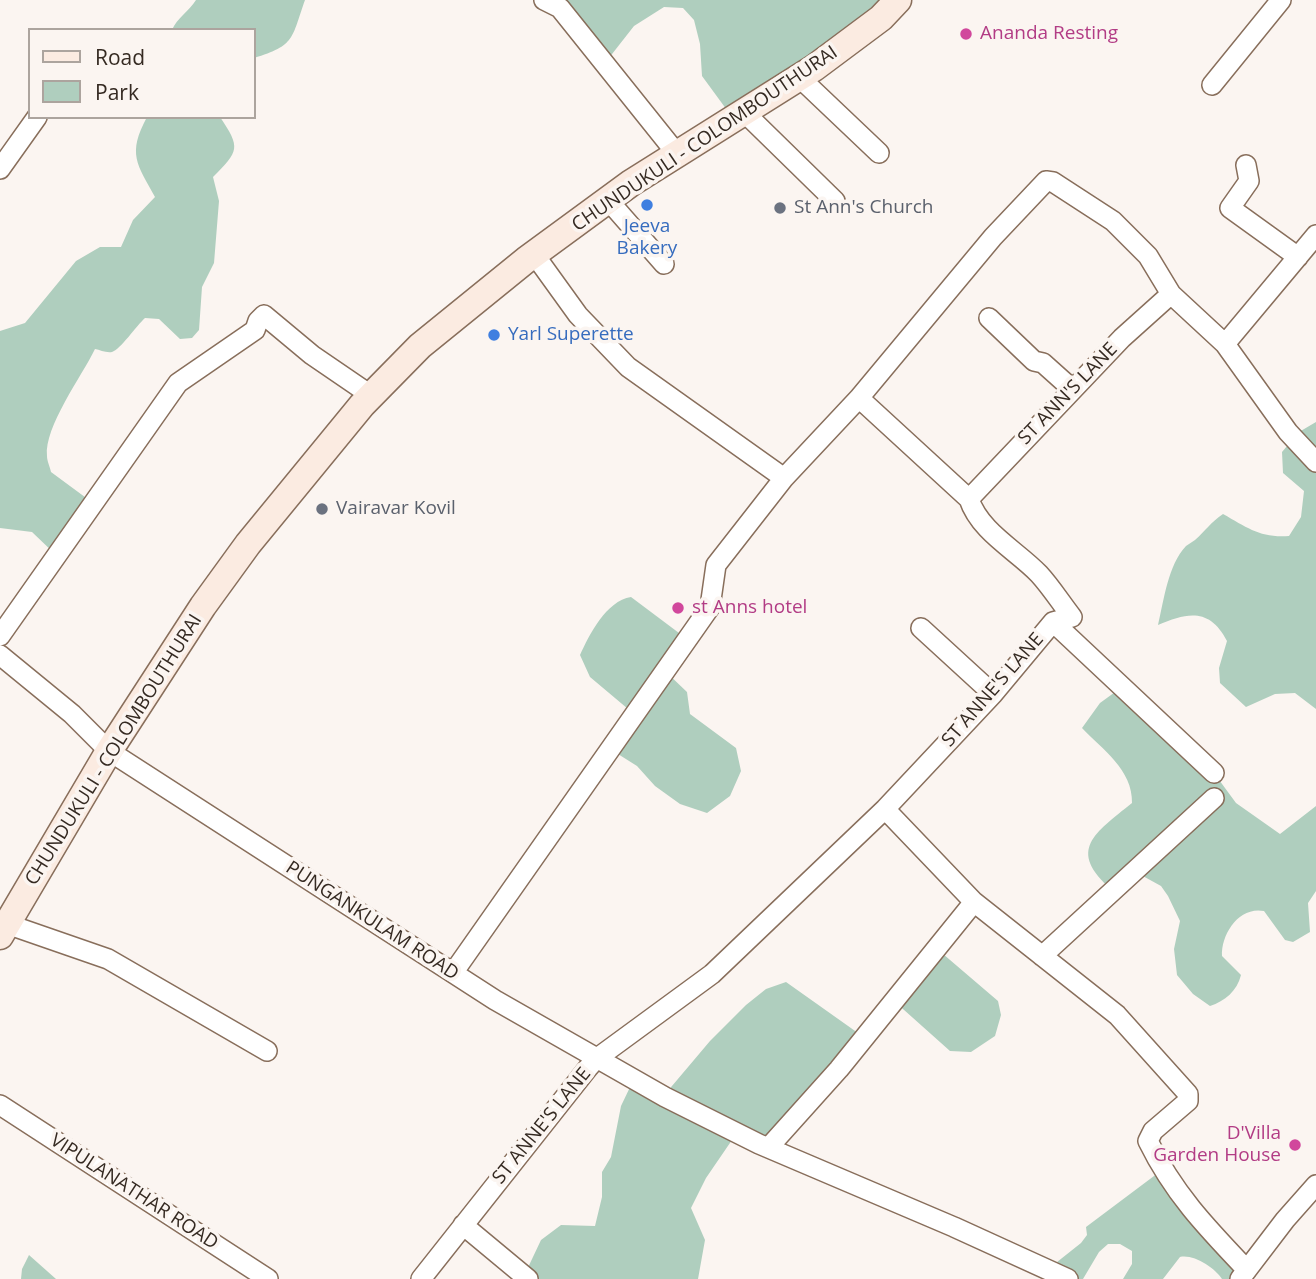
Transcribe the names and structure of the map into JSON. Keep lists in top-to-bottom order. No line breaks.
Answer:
{"streets":{"main road":["CHUNDUKULI - COLOMBOUTHURAI"],"street":["ST ANN'S LANE","ST ANNE'S LANE","PUNGANKULAM ROAD","VIPULANATHAR ROAD"]},"crossings":[["CHUNDUKULI - COLOMBOUTHURAI","PUNGANKULAM ROAD"],["ST ANN'S LANE","ST ANNE'S LANE"],["ST ANNE'S LANE","PUNGANKULAM ROAD"]],"places":["Ananda Resting","Jeeva Bakery","St Ann's Church","Yarl Superette","Vairavar Kovil","st Anns hotel","D'Villa Garden House"],"legend":["Road","Park"]}
